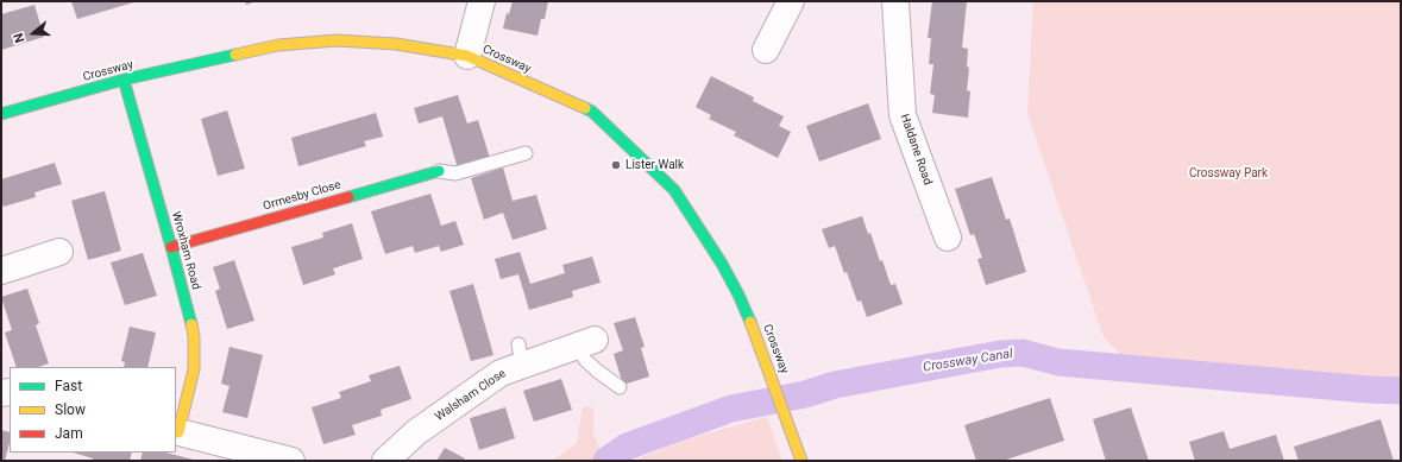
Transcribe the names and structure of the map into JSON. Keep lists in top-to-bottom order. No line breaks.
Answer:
{"streets":{"street":["Crossway","Haldane Road","Ormesby Close","Wroxham Road","Walsham Close"]},"crossings":[["Crossway","Wroxham Road"],["Ormesby Close","Wroxham Road"]],"water":["Crossway Canal"],"parks":["Crossway Park"],"places":["Lister Walk"],"legend":["Fast","Slow","Jam"],"north":"left"}
